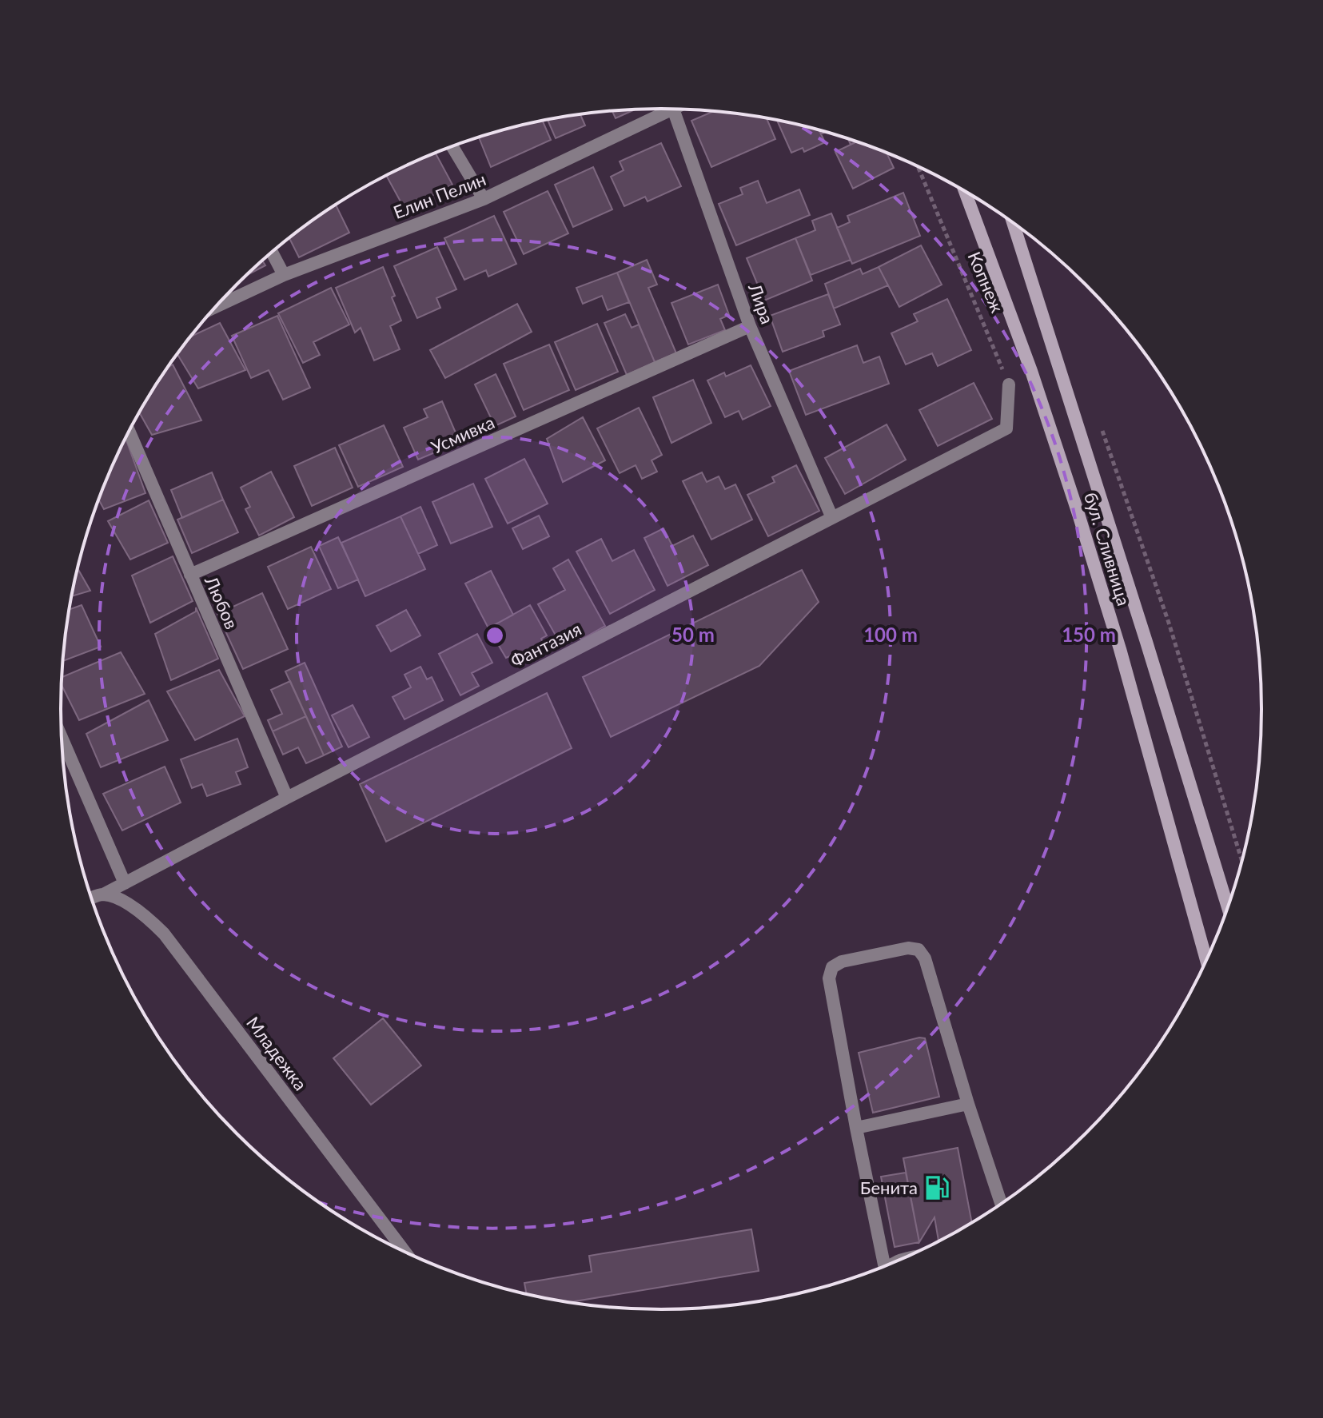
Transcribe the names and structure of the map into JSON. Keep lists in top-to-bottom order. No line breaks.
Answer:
{"streets":{"main road":["бул. Сливница"],"street":["Елин Пелин","Лира","Усмивка","Любов","Фантазия","Младежка"],"path":["Копнеж"]},"crossings":[["Копнеж","Фантазия"],["Лира","Усмивка"],["Лира","Фантазия"],["Усмивка","Любов"],["Любов","Фантазия"],["Фантазия","Младежка"]],"places":{"fuel station":["Бенита"]},"rings":["50 m","100 m","150 m"]}
